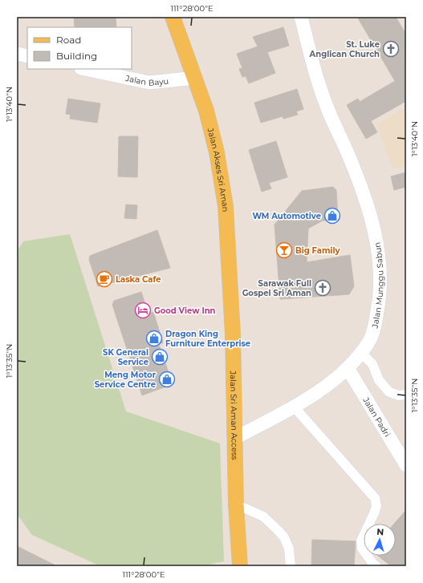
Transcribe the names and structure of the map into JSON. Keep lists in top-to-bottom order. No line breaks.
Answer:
{"streets":{"main road":["Jalan Akses Sri Aman","Jalan Sri Aman Access"],"street":["Jalan Bayu","Jalan Munggu Sabun","Jalan Padri"]},"crossings":[["Jalan Bayu","Jalan Akses Sri Aman"],["Jalan Akses Sri Aman","Jalan Sri Aman Access"],["Jalan Munggu Sabun","Jalan Sri Aman Access"],["Jalan Munggu Sabun","Jalan Padri"]],"places":{"church":["St. Luke Anglican Church","Sarawak Full Gospel Sri Aman"],"shop":["WM Automotive","Dragon King Furniture Enterprise","SK General Service","Meng Motor Service Centre"],"bar":["Big Family"],"cafe":["Laska Cafe"],"hotel":["Good View Inn"]},"legend":["Road","Building"],"north":"top","coordinates":["111°28'00\"E","1°13'40\"N","1°13'35\"N"]}
